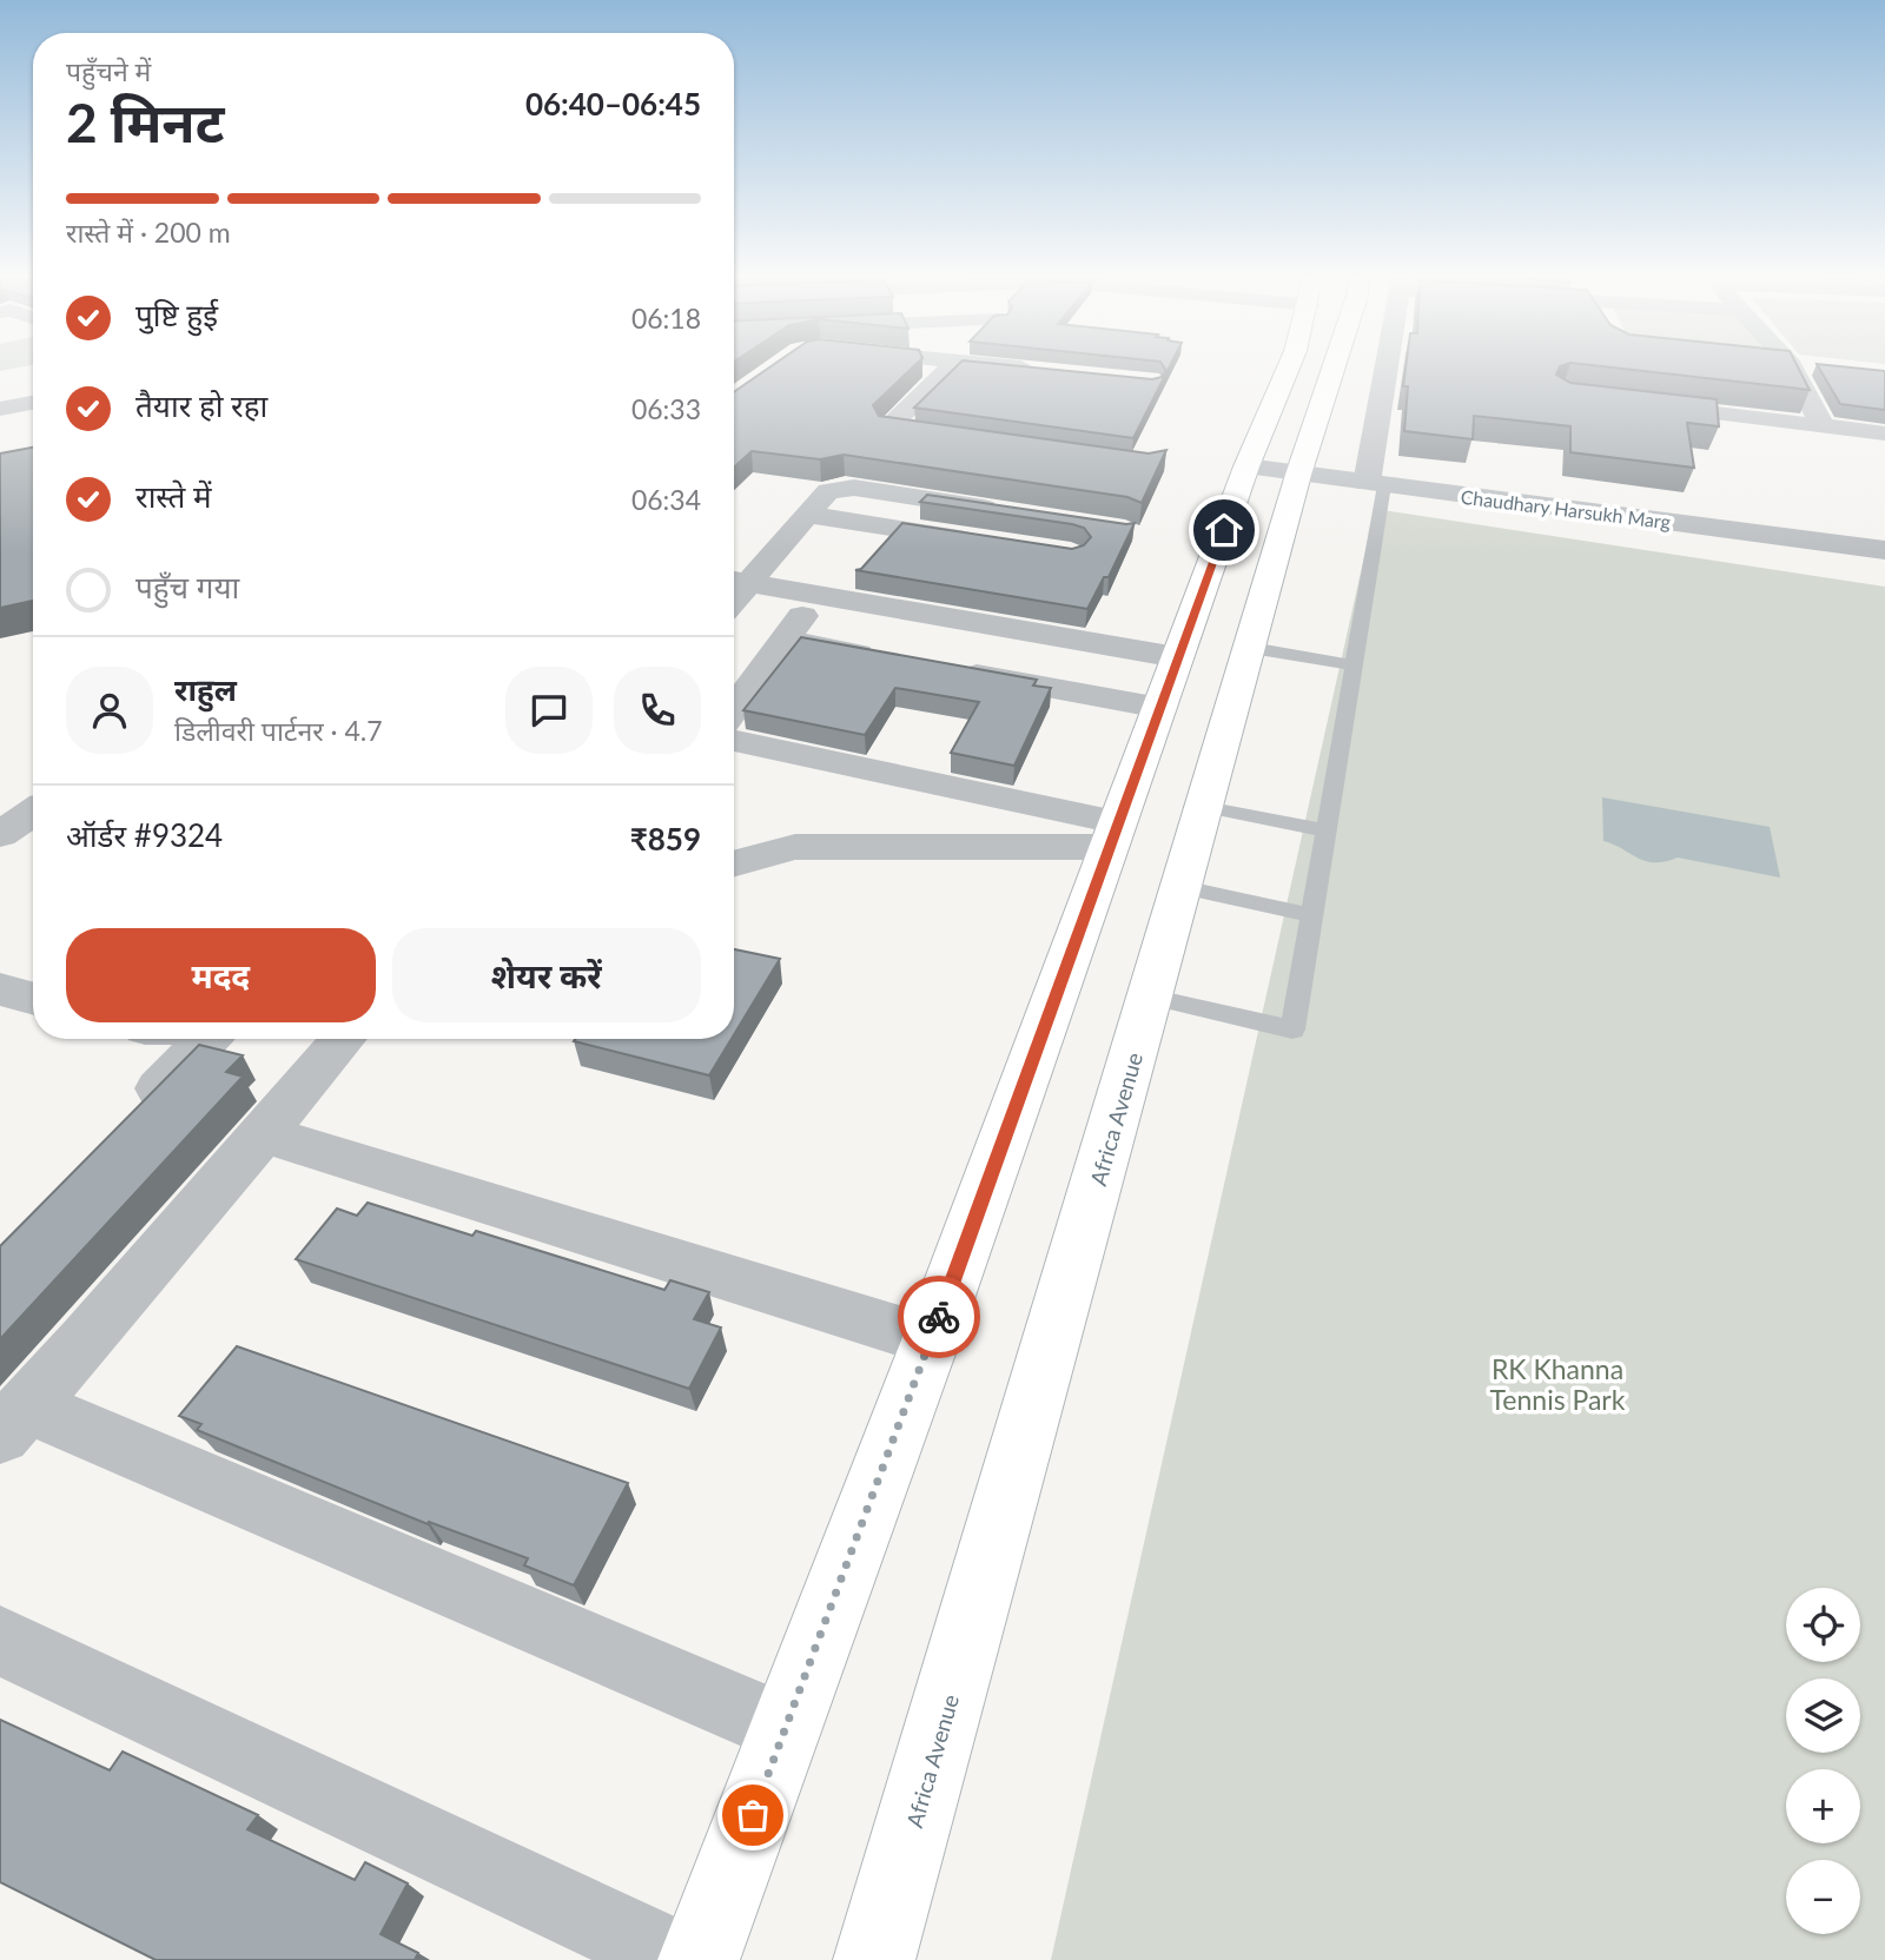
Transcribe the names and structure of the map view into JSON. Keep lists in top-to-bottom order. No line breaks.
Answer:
{"streets":{"main road":["Africa Avenue"],"street":["Chaudhary Harsukh Marg"]},"crossings":[["Chaudhary Harsukh Marg","Africa Avenue"]],"parks":["RK Khanna Tennis Park"],"page":{"heading":["2 मिनट","पहुँचने में","06:40–06:45"],"panel":["राहुल","डिलीवरी पार्टनर · 4.7","ऑर्डर #9324","₹859"],"bar":"रास्ते में · 200 m","list":[["पुष्टि हुई","06:18"],["तैयार हो रहा","06:33"],["रास्ते में","06:34"],"पहुँच गया"],"buttons":["मदद","शेयर करें"],"map_buttons":["+","−"]}}
